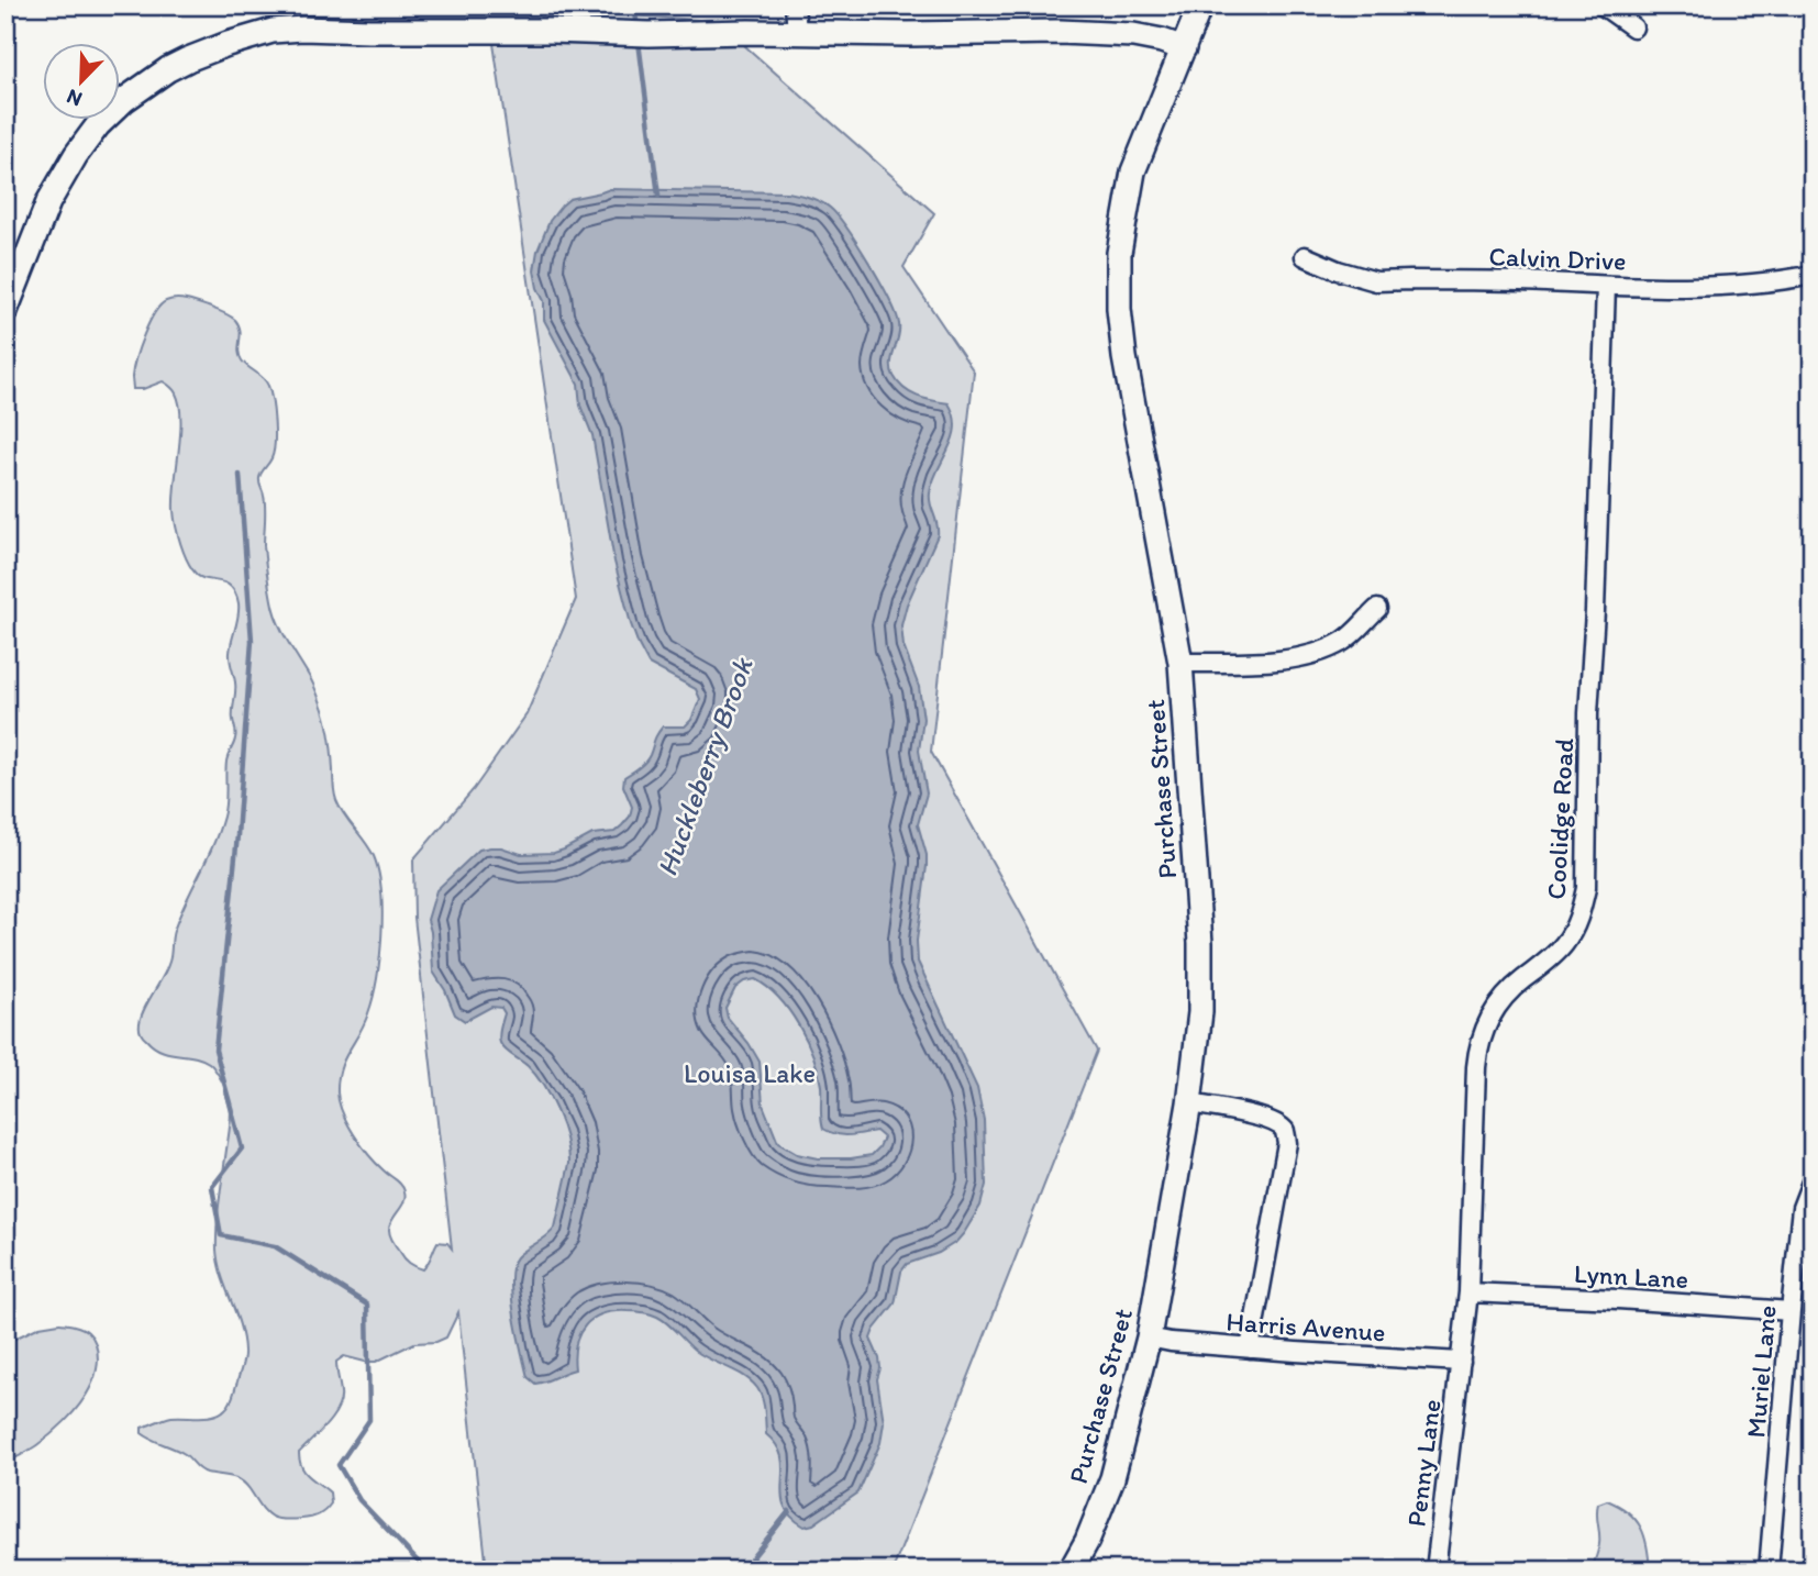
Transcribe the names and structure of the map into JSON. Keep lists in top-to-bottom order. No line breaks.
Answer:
{"streets":{"main road":["Purchase Street"],"street":["Calvin Drive","Coolidge Road","Lynn Lane","Harris Avenue","Muriel Lane","Penny Lane"]},"crossings":[["Calvin Drive","Coolidge Road"],["Purchase Street","Harris Avenue"],["Coolidge Road","Lynn Lane"],["Coolidge Road","Harris Avenue"],["Coolidge Road","Penny Lane"],["Lynn Lane","Muriel Lane"],["Harris Avenue","Penny Lane"]],"water":["Huckleberry Brook"],"parks":["Louisa Lake"],"north":"bottom left"}
